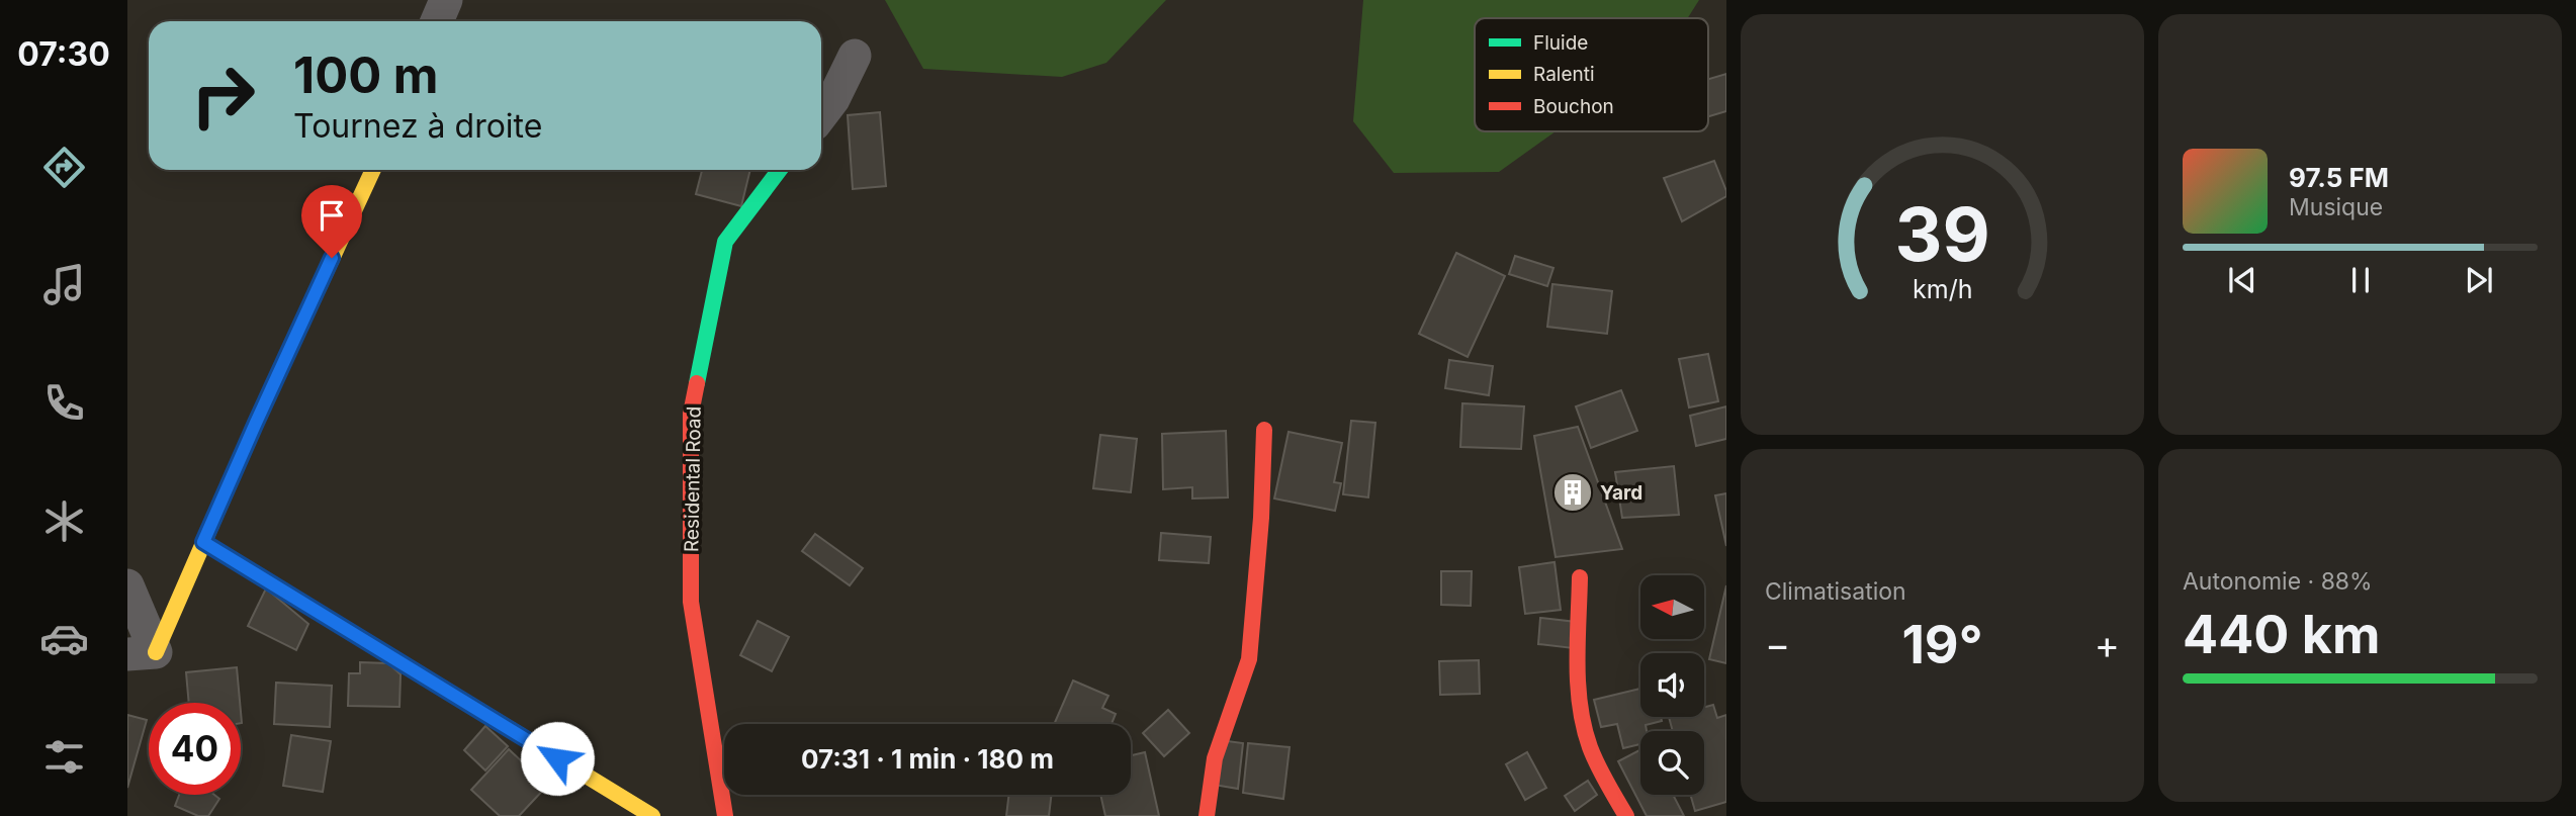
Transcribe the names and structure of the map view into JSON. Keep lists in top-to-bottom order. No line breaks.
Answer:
{"streets":{"street":["Residental Road"]},"places":{"building":["Yard"]},"legend":["Fluide","Ralenti","Bouchon"],"north":"left","page":{"tabs":"07:30","turn":["100 m","Tournez à droite"],"song":["97.5 FM","Musique"],"tile":["Climatisation",["Autonomie · 88%","440 km"]],"heat":["−","19°","+"],"limit":"40","trip":"07:31 · 1 min · 180 m","gauge":["39","km/h"]}}
